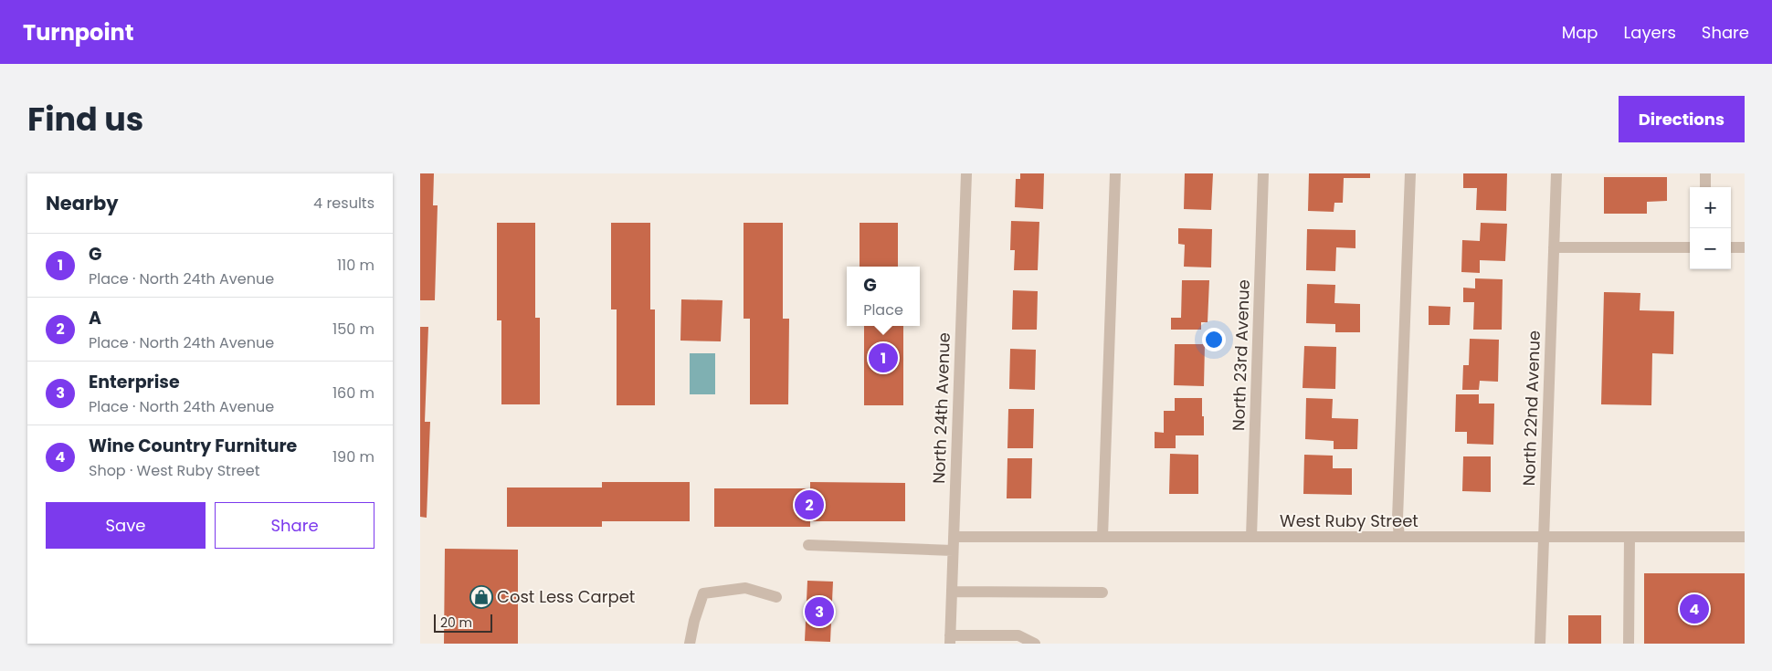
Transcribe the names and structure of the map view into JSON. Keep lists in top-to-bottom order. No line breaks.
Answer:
{"streets":{"street":["North 23rd Avenue","North 24th Avenue","North 22nd Avenue","West Ruby Street"]},"crossings":[["North 23rd Avenue","West Ruby Street"],["North 24th Avenue","West Ruby Street"],["North 22nd Avenue","West Ruby Street"]],"places":{"shop":["Cost Less Carpet"]},"scale_bar":"20 m","page":{"header":"Turnpoint","nav":["Map","Layers","Share"],"title":"Find us","buttons":["Directions",["Save","Share"]],"heading":["Nearby","4 results"],"map_buttons":["+","−"],"list":[{"mark":"1","name":"G","note":"Place · North 24th Avenue","value":"110 m"},{"mark":"2","name":"A","note":"Place · North 24th Avenue","value":"150 m"},{"mark":"3","name":"Enterprise","note":"Place · North 24th Avenue","value":"160 m"},{"mark":"4","name":"Wine Country Furniture","note":"Shop · West Ruby Street","value":"190 m"}],"popup":["G","Place"],"pins":["1","2","4","3"],"scale":"20 m"}}
